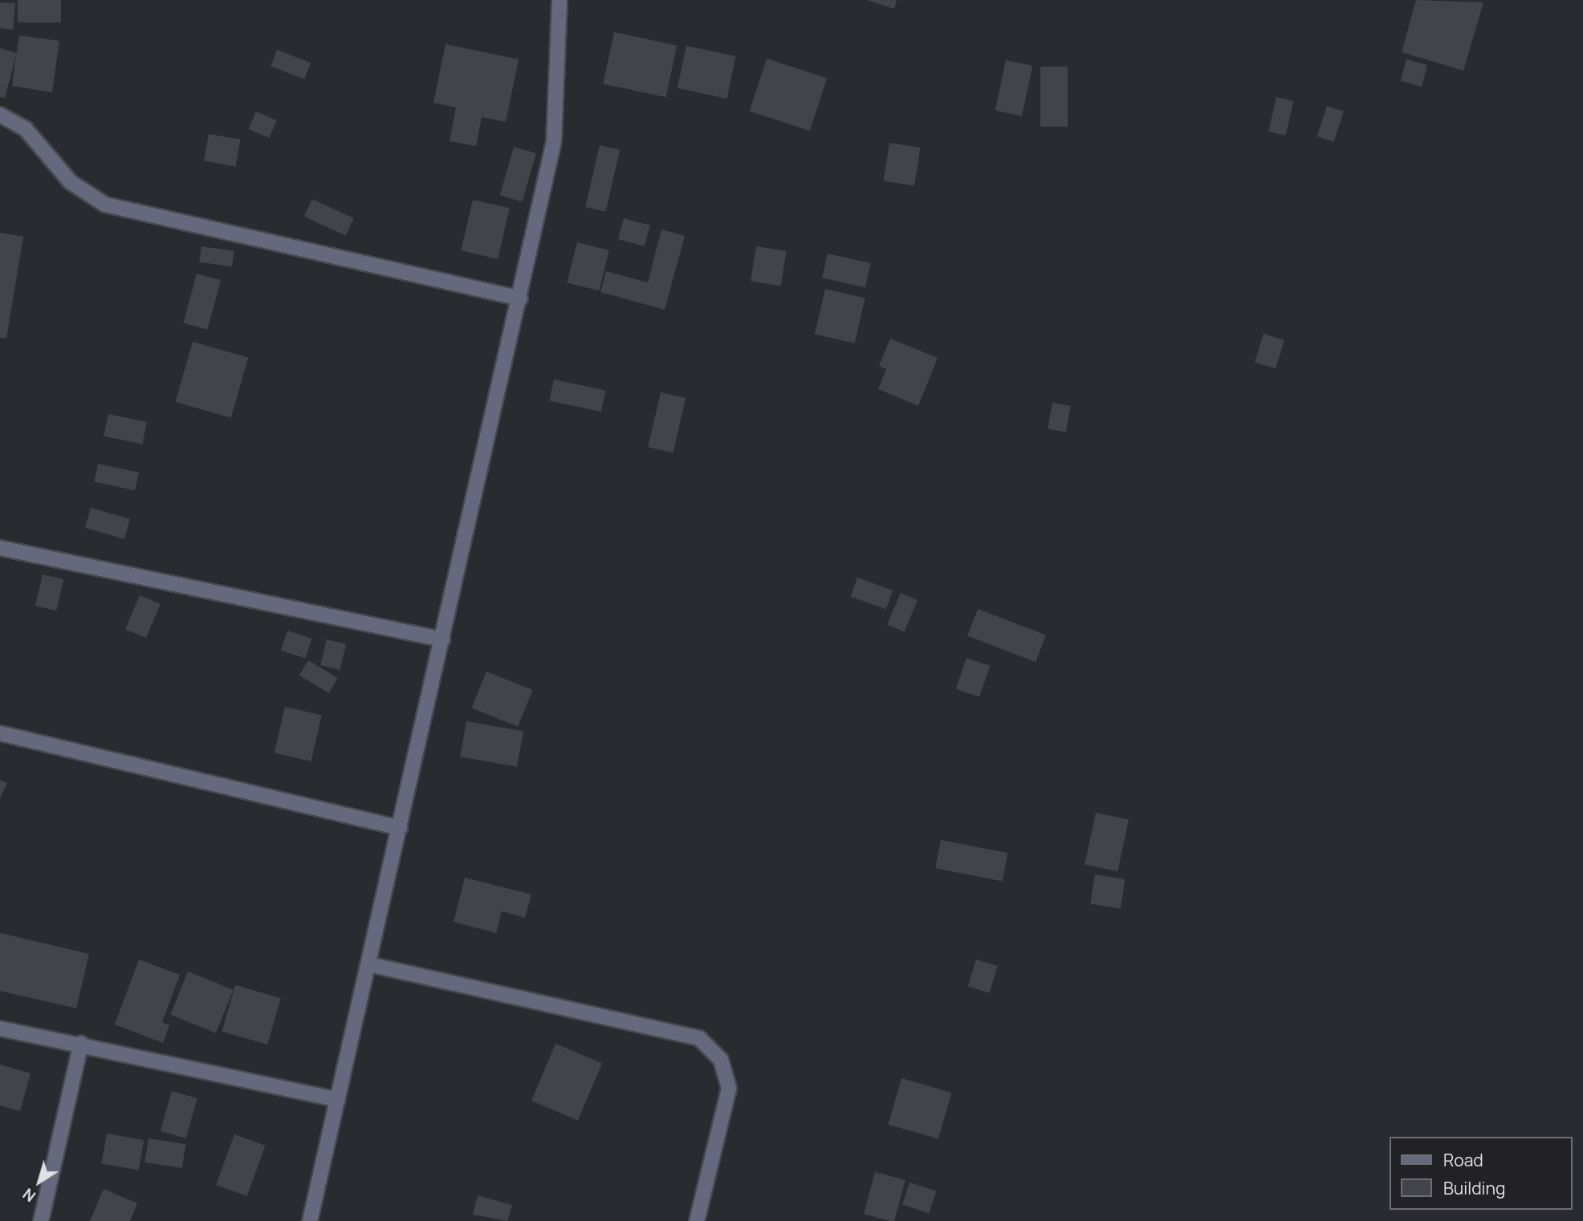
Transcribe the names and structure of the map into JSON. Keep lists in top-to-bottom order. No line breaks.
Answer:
{"legend":["Road","Building"],"north":"bottom left"}
